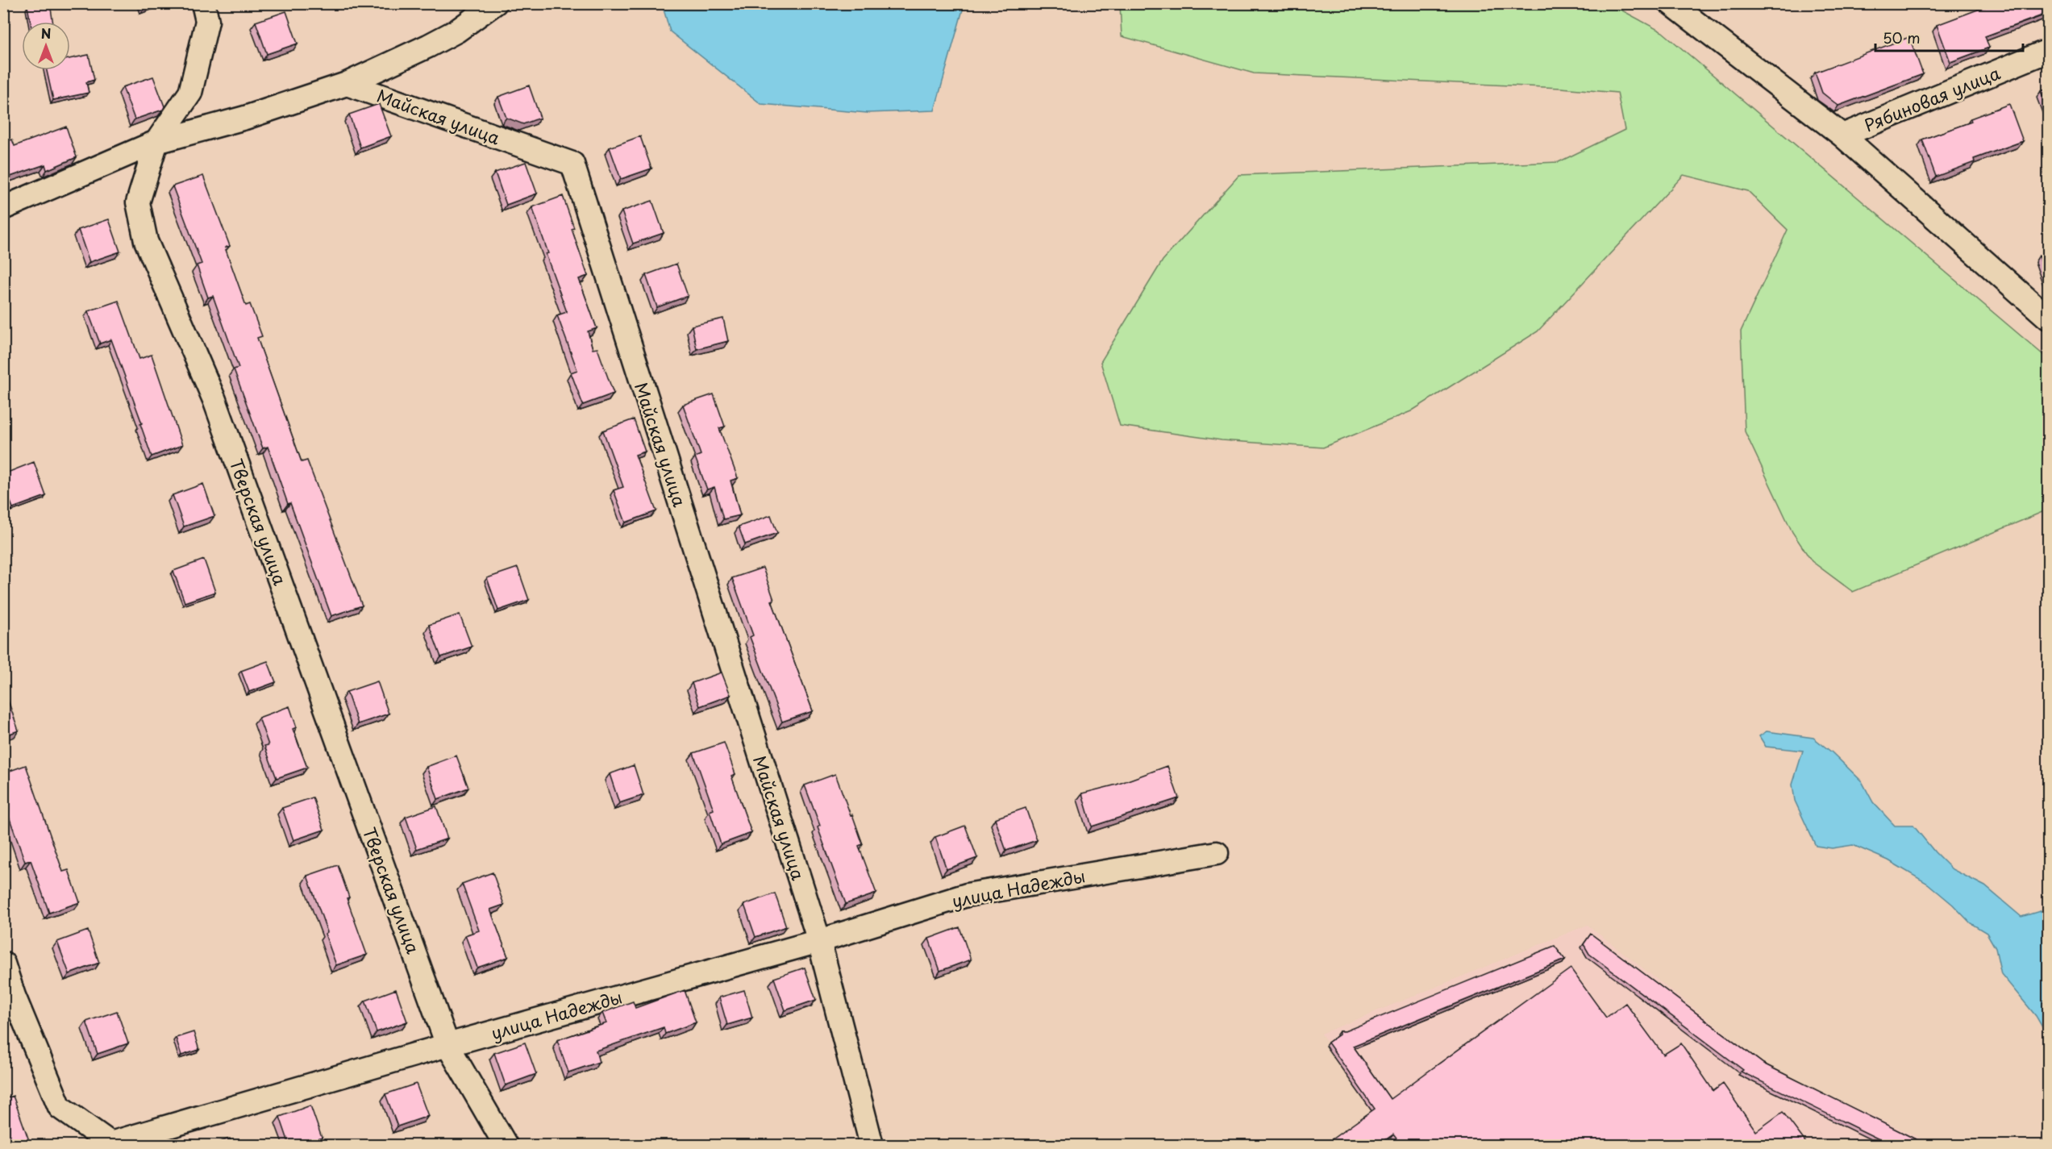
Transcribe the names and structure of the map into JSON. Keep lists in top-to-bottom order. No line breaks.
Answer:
{"streets":{"street":["Рябиновая улица","Майская улица","Тверская улица","улица Надежды"]},"crossings":[["Майская улица","улица Надежды"],["Тверская улица","улица Надежды"]],"scale_bar":"50 m","north":"top"}
